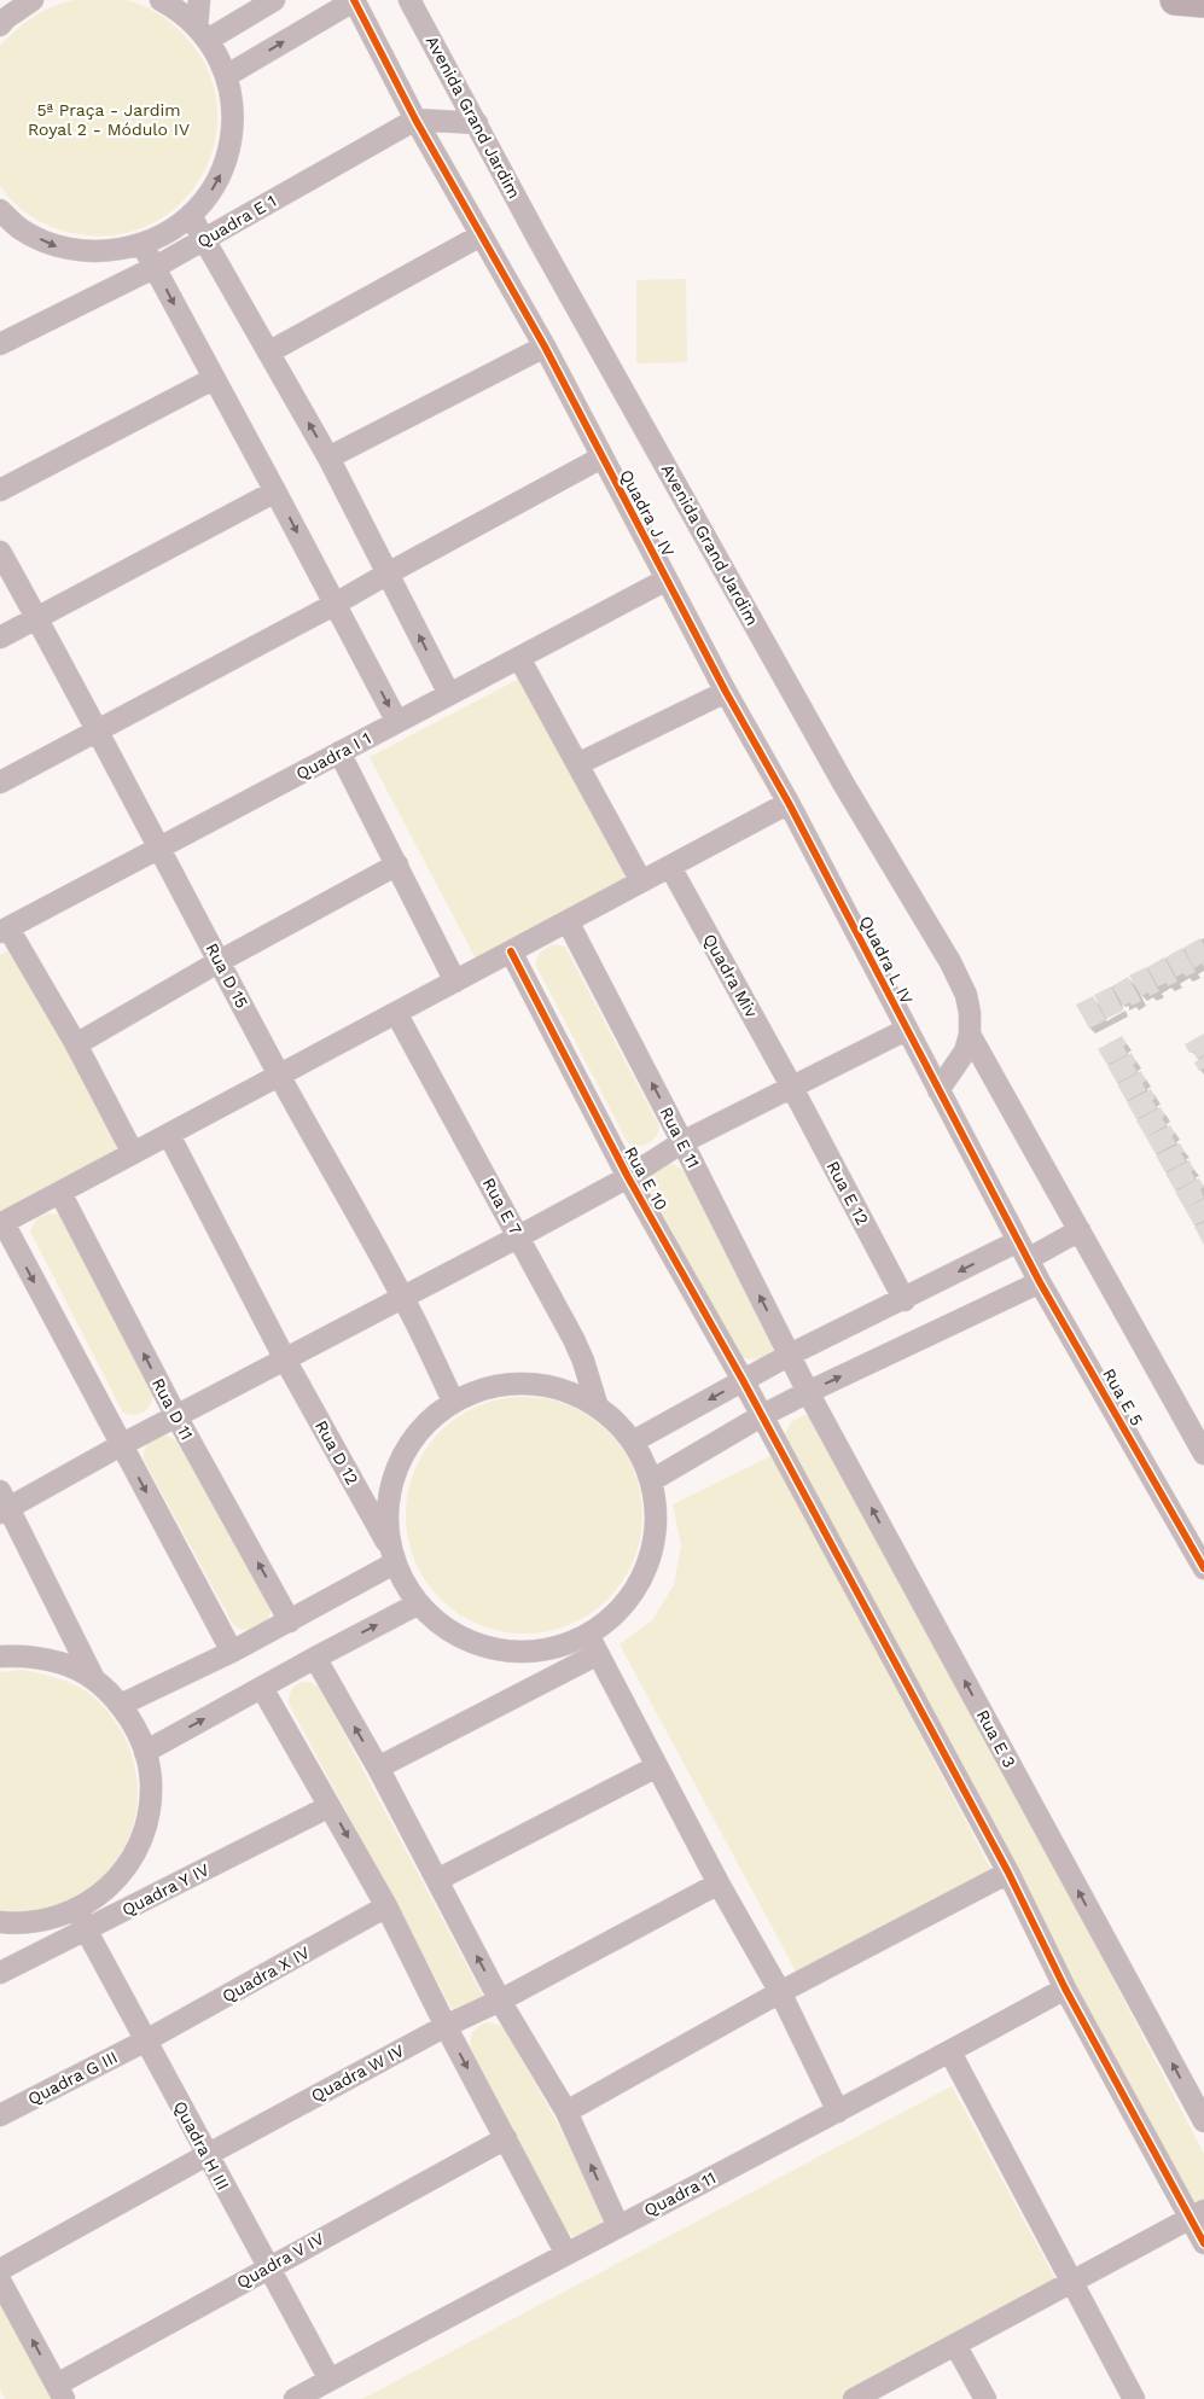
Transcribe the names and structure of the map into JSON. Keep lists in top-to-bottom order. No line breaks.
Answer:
{"streets":{"street":["Avenida Grand Jardim","Quadra E 1","Quadra J IV","Quadra I 1","Quadra L IV","Rua D 15","Quadra Miv","Rua E 11","Rua E 10","Rua E 12","Rua E 7","Rua E 5","Rua D 11","Rua D 12","Rua E 3","Quadra Y IV","Quadra X IV","Quadra W IV","Quadra G III","Quadra H III","Quadra 11","Quadra V IV"]},"crossings":[["Avenida Grand Jardim","Quadra L IV"],["Quadra E 1","Quadra J IV"],["Quadra J IV","Quadra I 1"],["Quadra J IV","Quadra L IV"],["Quadra I 1","Rua D 15"],["Quadra L IV","Rua E 5"],["Quadra Miv","Rua E 12"],["Rua E 11","Rua E 3"],["Rua E 10","Quadra 11"],["Quadra Y IV","Quadra H III"],["Quadra X IV","Quadra G III"],["Quadra X IV","Quadra H III"],["Quadra W IV","Quadra H III"],["Quadra G III","Quadra H III"],["Quadra H III","Quadra 11"],["Quadra H III","Quadra V IV"]],"one_way":["Rua E 11","Rua E 3"],"parks":["5ª Praça - Jardim Royal 2 - Módulo IV"]}
